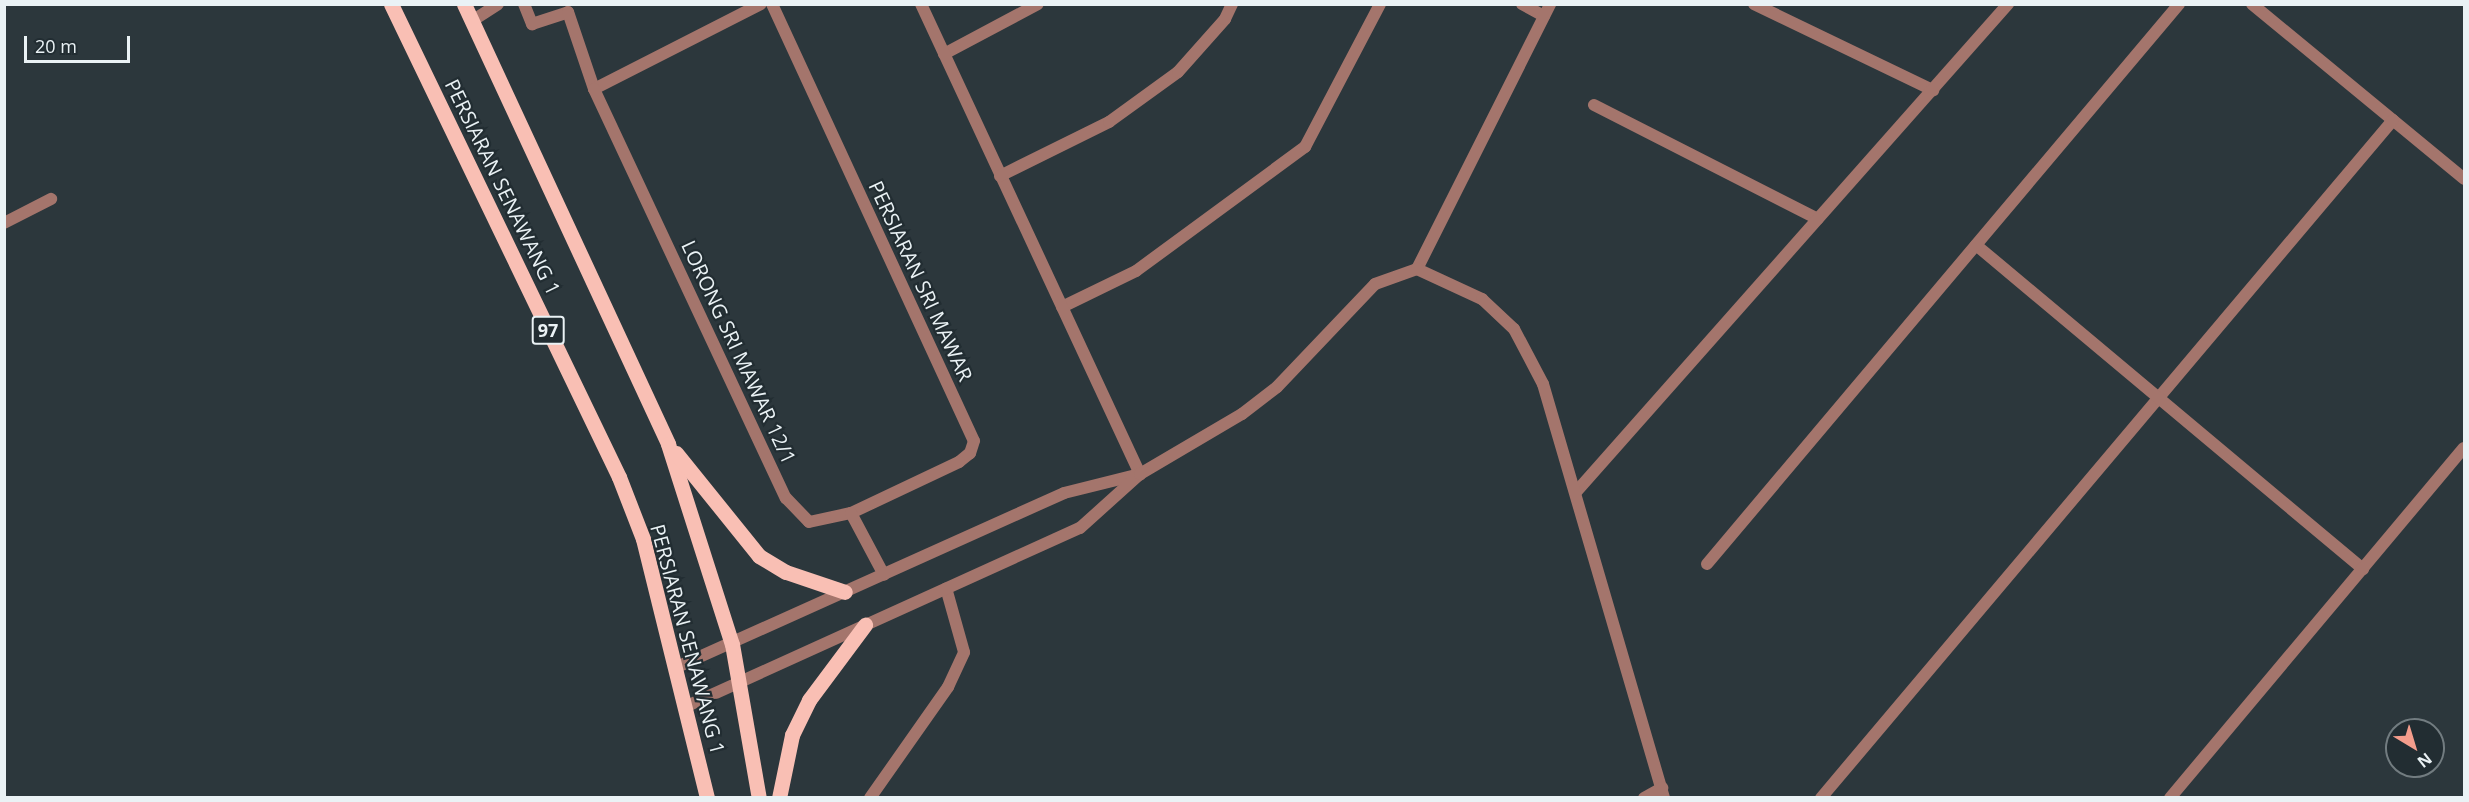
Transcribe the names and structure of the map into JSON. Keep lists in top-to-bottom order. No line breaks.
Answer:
{"streets":{"main road":["PERSIARAN SENAWANG 1","97"],"street":["PERSIARAN SRI MAWAR","LORONG SRI MAWAR 12/1"]},"crossings":[["PERSIARAN SRI MAWAR","LORONG SRI MAWAR 12/1"]],"scale_bar":"20 m","north":"bottom right"}
